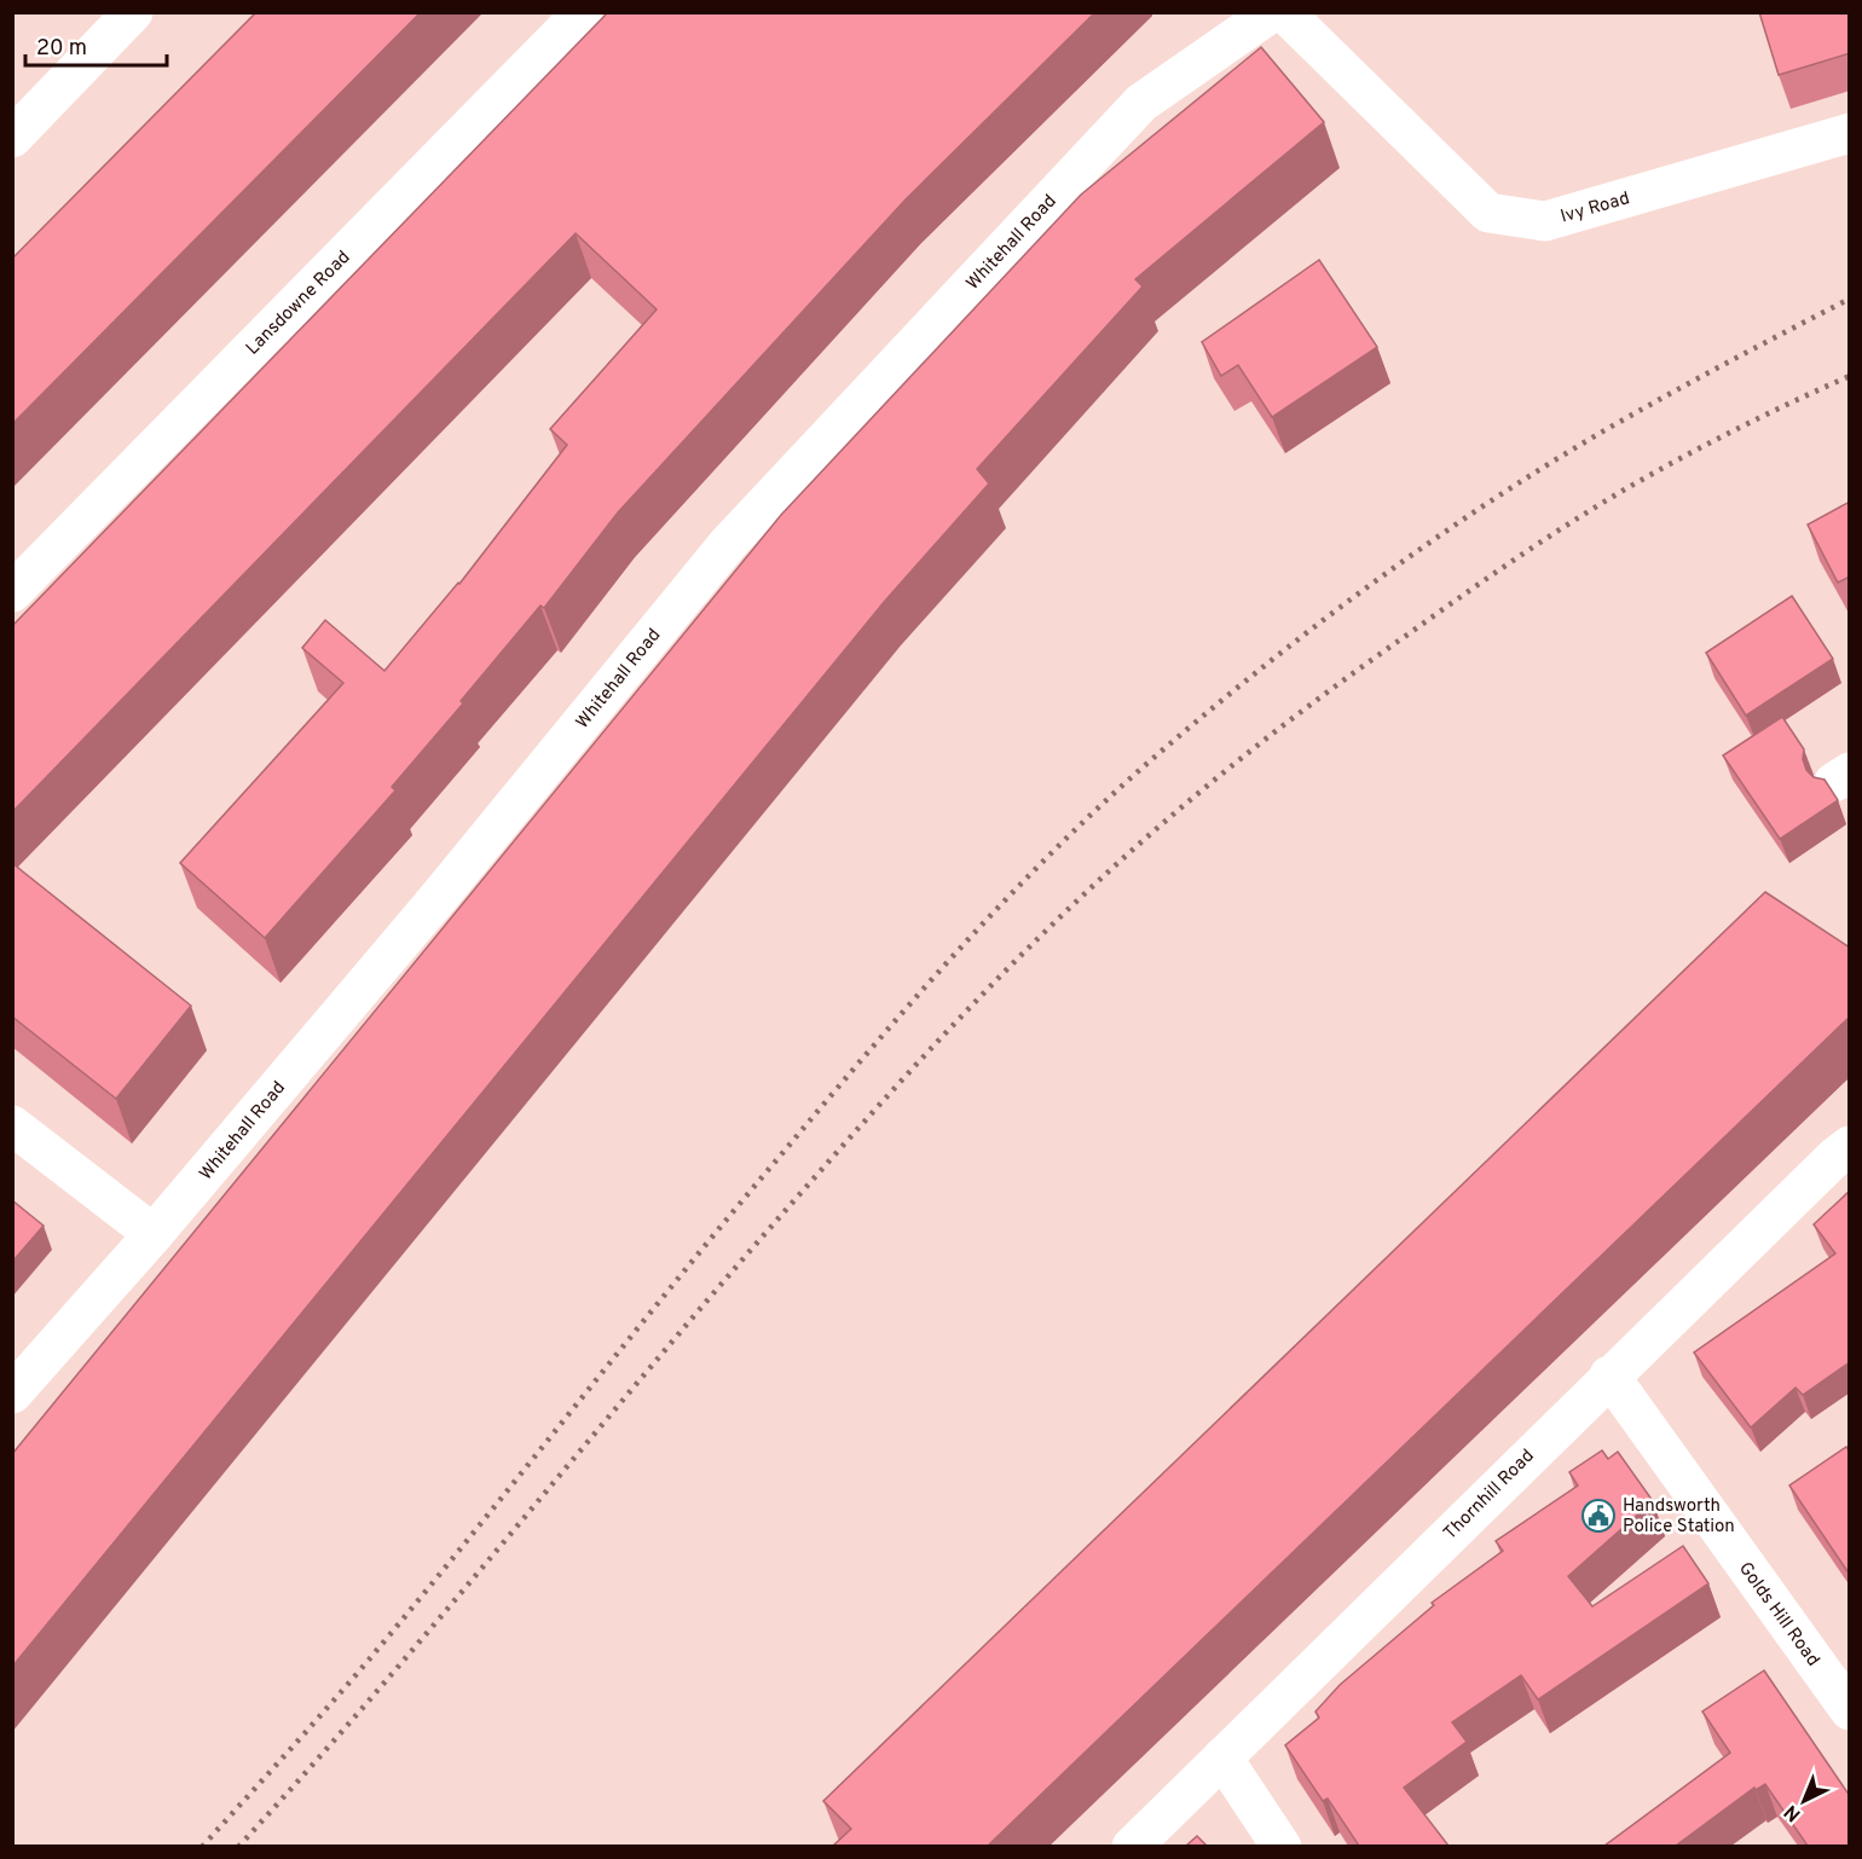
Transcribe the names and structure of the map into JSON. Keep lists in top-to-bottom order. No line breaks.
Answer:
{"streets":{"street":["Ivy Road","Whitehall Road","Lansdowne Road","Thornhill Road","Golds Hill Road"]},"crossings":[["Thornhill Road","Golds Hill Road"]],"places":{"public building":["Handsworth Police Station"]},"scale_bar":"20 m","north":"bottom left"}
